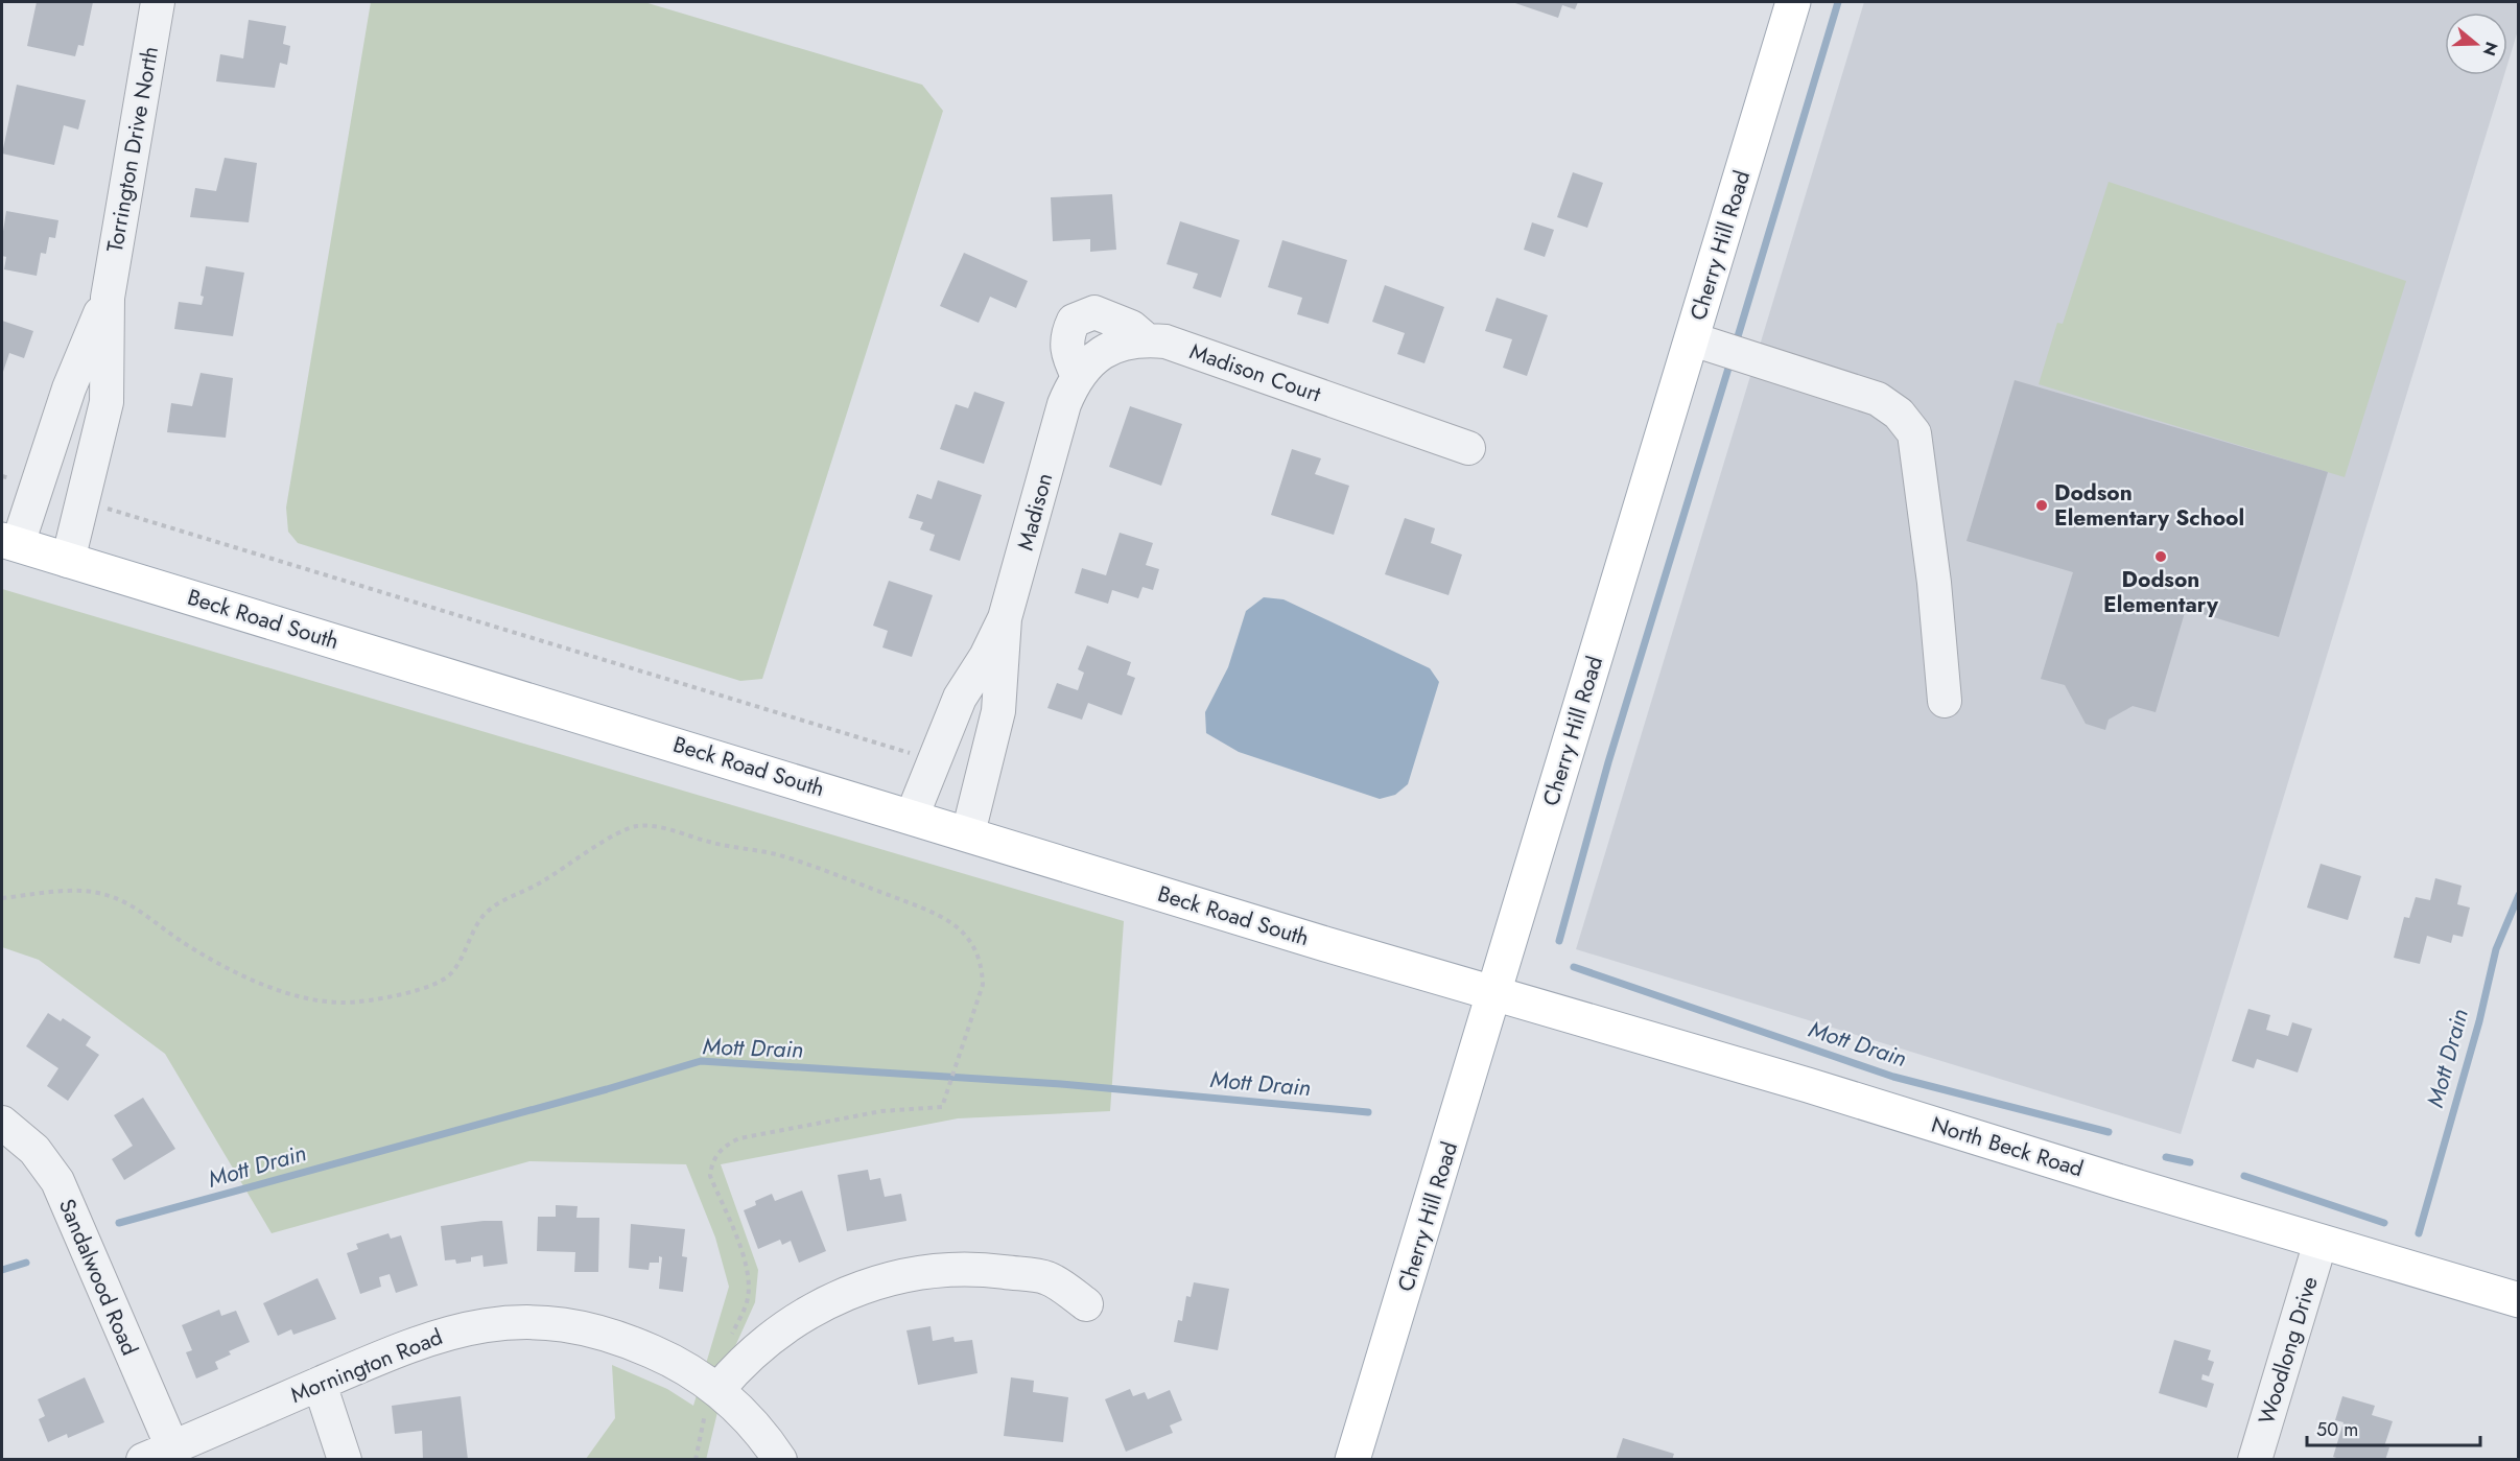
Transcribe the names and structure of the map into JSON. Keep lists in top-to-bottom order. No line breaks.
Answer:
{"streets":{"main road":["Cherry Hill Road","Beck Road South","North Beck Road"],"street":["Torrington Drive North","Madison Court","Madison","Sandalwood Road","Woodlong Drive","Mornington Road"]},"crossings":[["Torrington Drive North","Beck Road South"],["Cherry Hill Road","Beck Road South"],["Cherry Hill Road","North Beck Road"],["Madison Court","Madison"],["Madison","Beck Road South"],["Beck Road South","North Beck Road"],["North Beck Road","Woodlong Drive"],["Sandalwood Road","Mornington Road"]],"water":["Mott Drain"],"places":["Dodson Elementary School","Dodson Elementary"],"scale_bar":"50 m","north":"right"}
